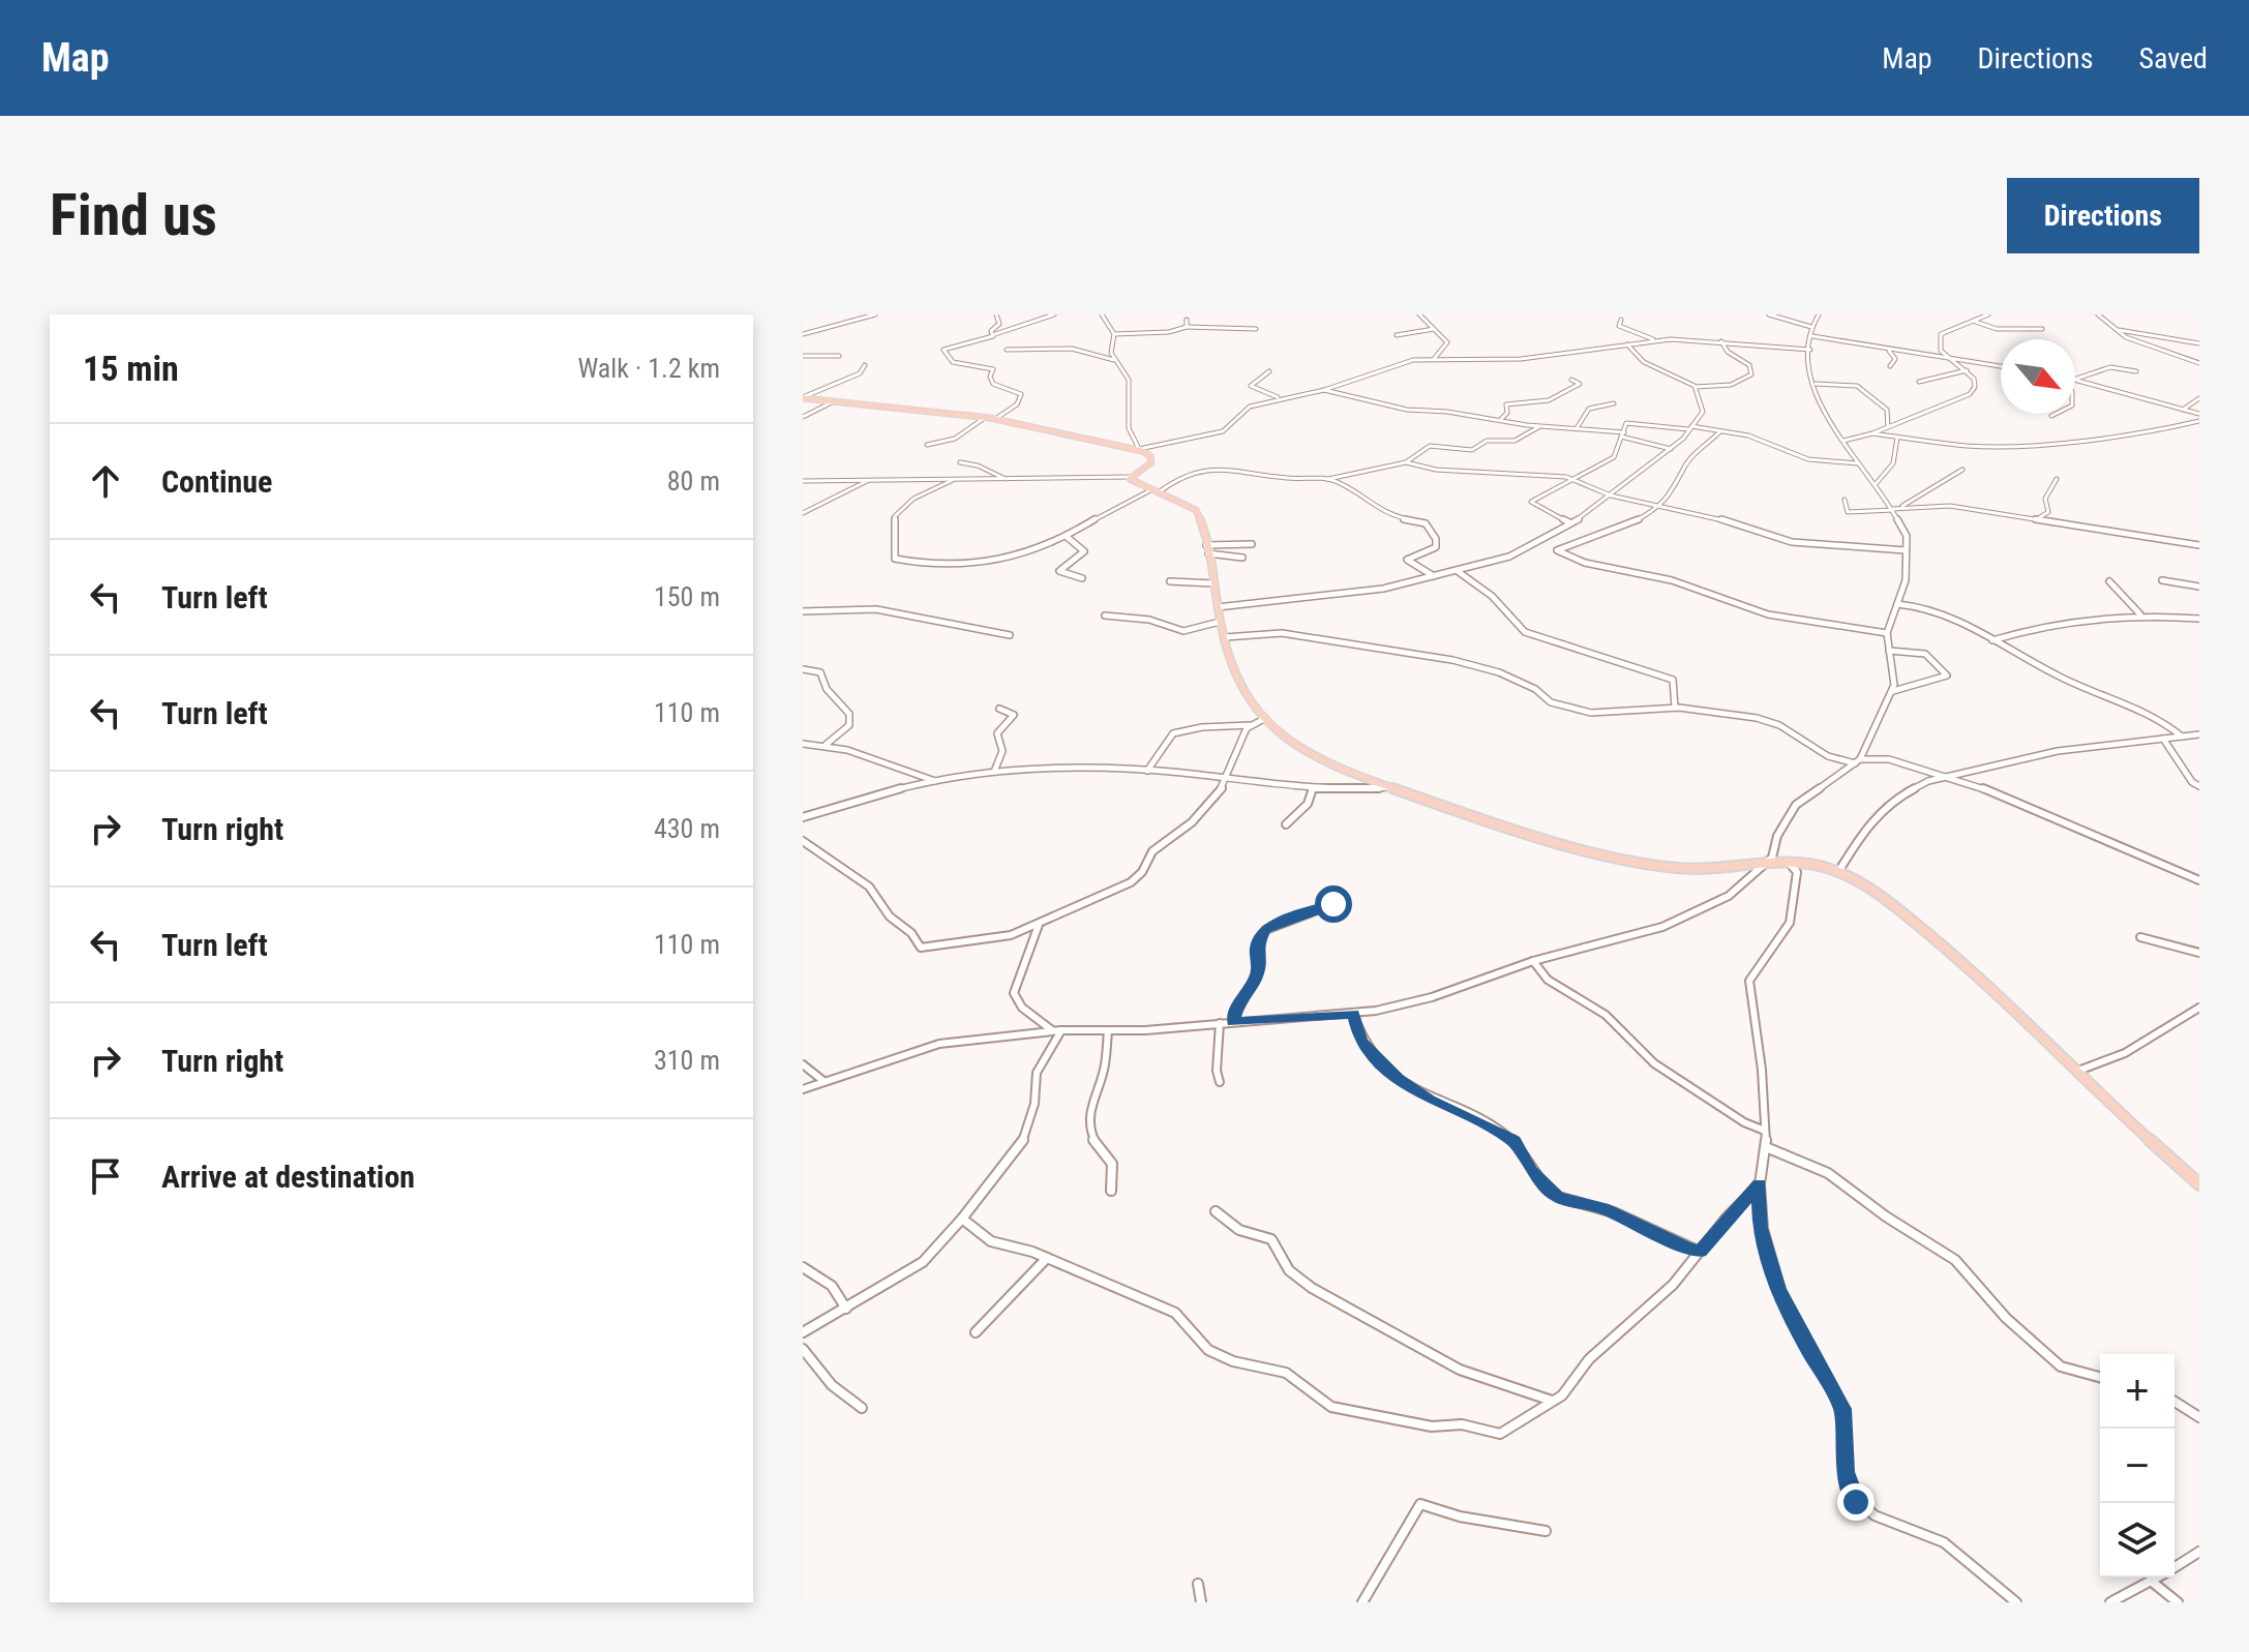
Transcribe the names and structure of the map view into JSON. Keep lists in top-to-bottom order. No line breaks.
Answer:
{"north":"bottom right","page":{"header":"Map","nav":["Map","Directions","Saved"],"buttons":"Directions","title":"Find us","heading":["15 min","Walk · 1.2 km"],"list":[["Continue","80 m"],["Turn left","150 m"],["Turn left","110 m"],["Turn right","430 m"],["Turn left","110 m"],["Turn right","310 m"],"Arrive at destination"],"map_buttons":["+","−"]}}
